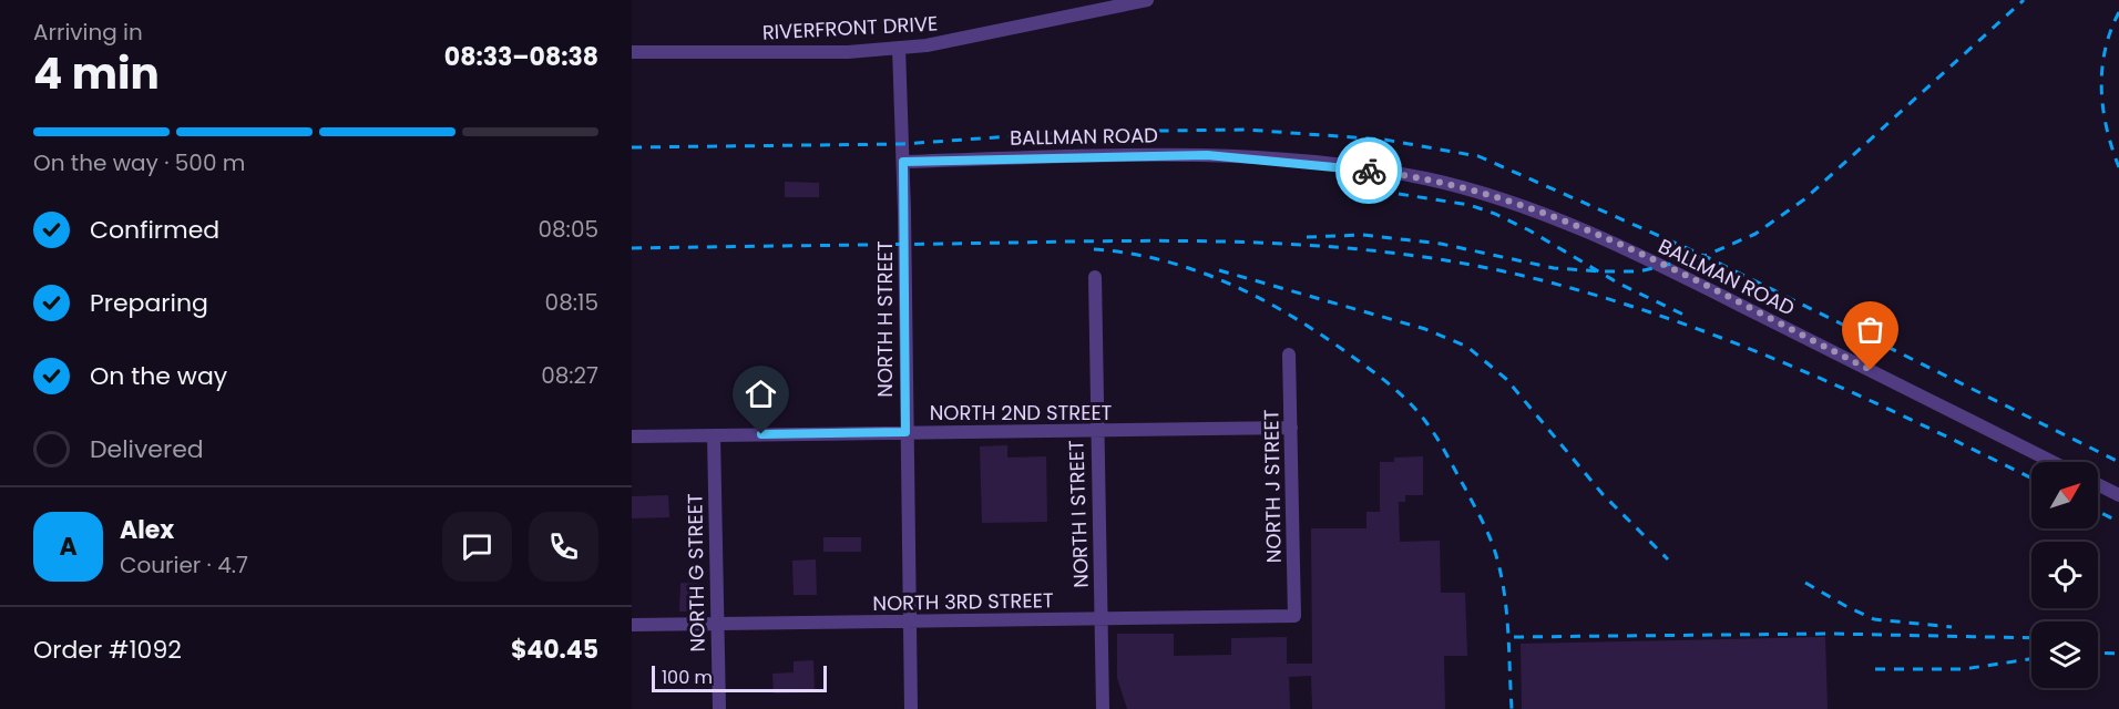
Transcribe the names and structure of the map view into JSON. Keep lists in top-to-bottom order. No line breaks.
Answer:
{"streets":{"street":["RIVERFRONT DRIVE","BALLMAN ROAD","NORTH H STREET","NORTH 2ND STREET","NORTH J STREET","NORTH I STREET","NORTH G STREET","NORTH 3RD STREET"]},"crossings":[["RIVERFRONT DRIVE","NORTH H STREET"],["BALLMAN ROAD","NORTH H STREET"],["NORTH H STREET","NORTH 2ND STREET"],["NORTH H STREET","NORTH 3RD STREET"],["NORTH 2ND STREET","NORTH J STREET"],["NORTH 2ND STREET","NORTH I STREET"],["NORTH 2ND STREET","NORTH G STREET"],["NORTH J STREET","NORTH 3RD STREET"],["NORTH I STREET","NORTH 3RD STREET"],["NORTH G STREET","NORTH 3RD STREET"]],"scale_bar":"100 m","north":"top right","page":{"heading":["4 min","Arriving in","08:33–08:38"],"panel":["Alex","Courier · 4.7","Order #1092","$40.45"],"bar":"On the way · 500 m","list":[["Confirmed","08:05"],["Preparing","08:15"],["On the way","08:27"],"Delivered"],"round":"A","scale":"100 m"}}
